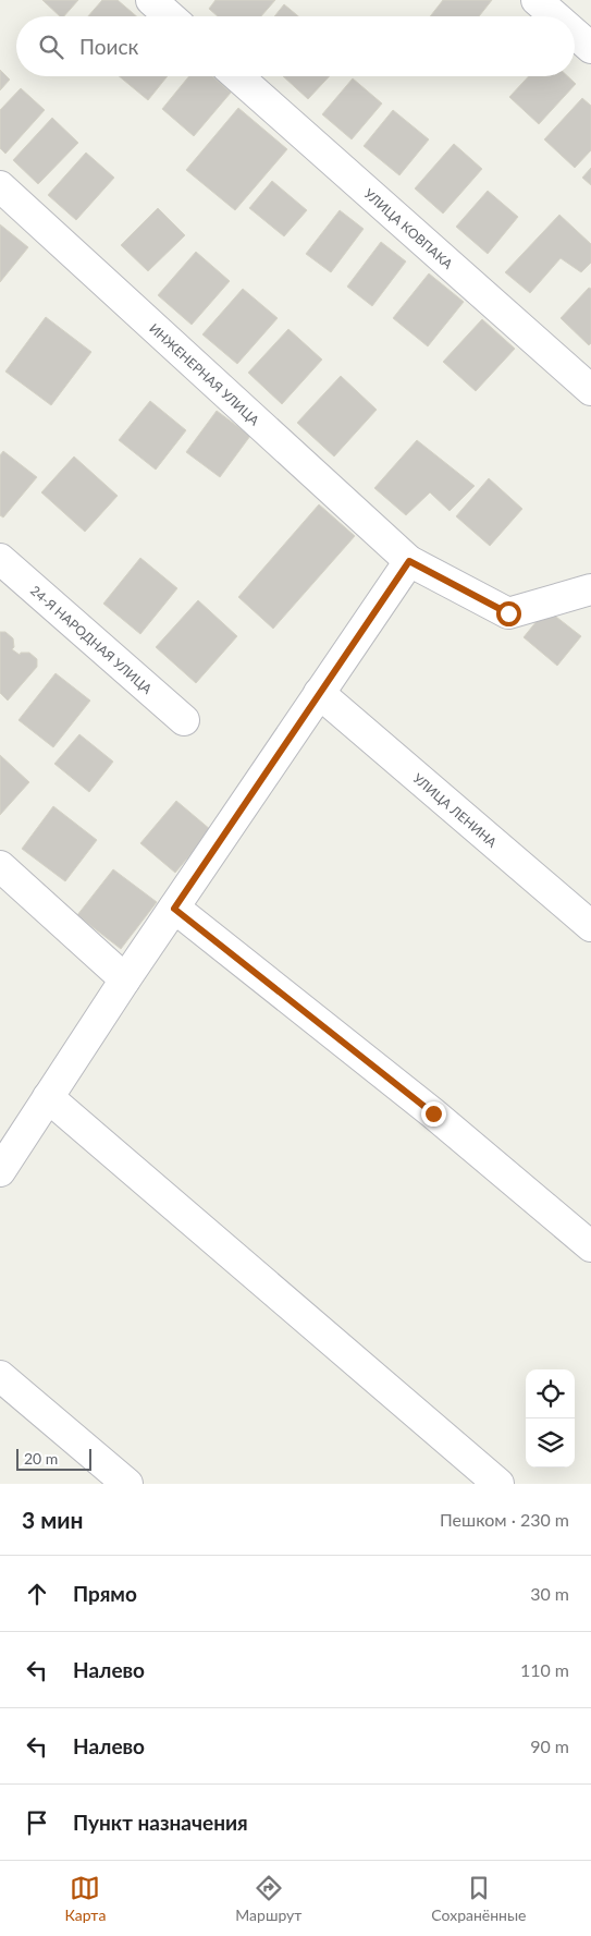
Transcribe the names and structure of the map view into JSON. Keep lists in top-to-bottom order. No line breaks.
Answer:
{"streets":{"street":["УЛИЦА КОВПАКА","ИНЖЕНЕРНАЯ УЛИЦА","24-Я НАРОДНАЯ УЛИЦА","УЛИЦА ЛЕНИНА"]},"scale_bar":"20 m","page":{"search":"Поиск","scale":"20 m","heading":["3 мин","Пешком · 230 m"],"list":[["Прямо","30 m"],["Налево","110 m"],["Налево","90 m"],"Пункт назначения"],"nav":["Карта","Маршрут","Сохранённые"]}}
